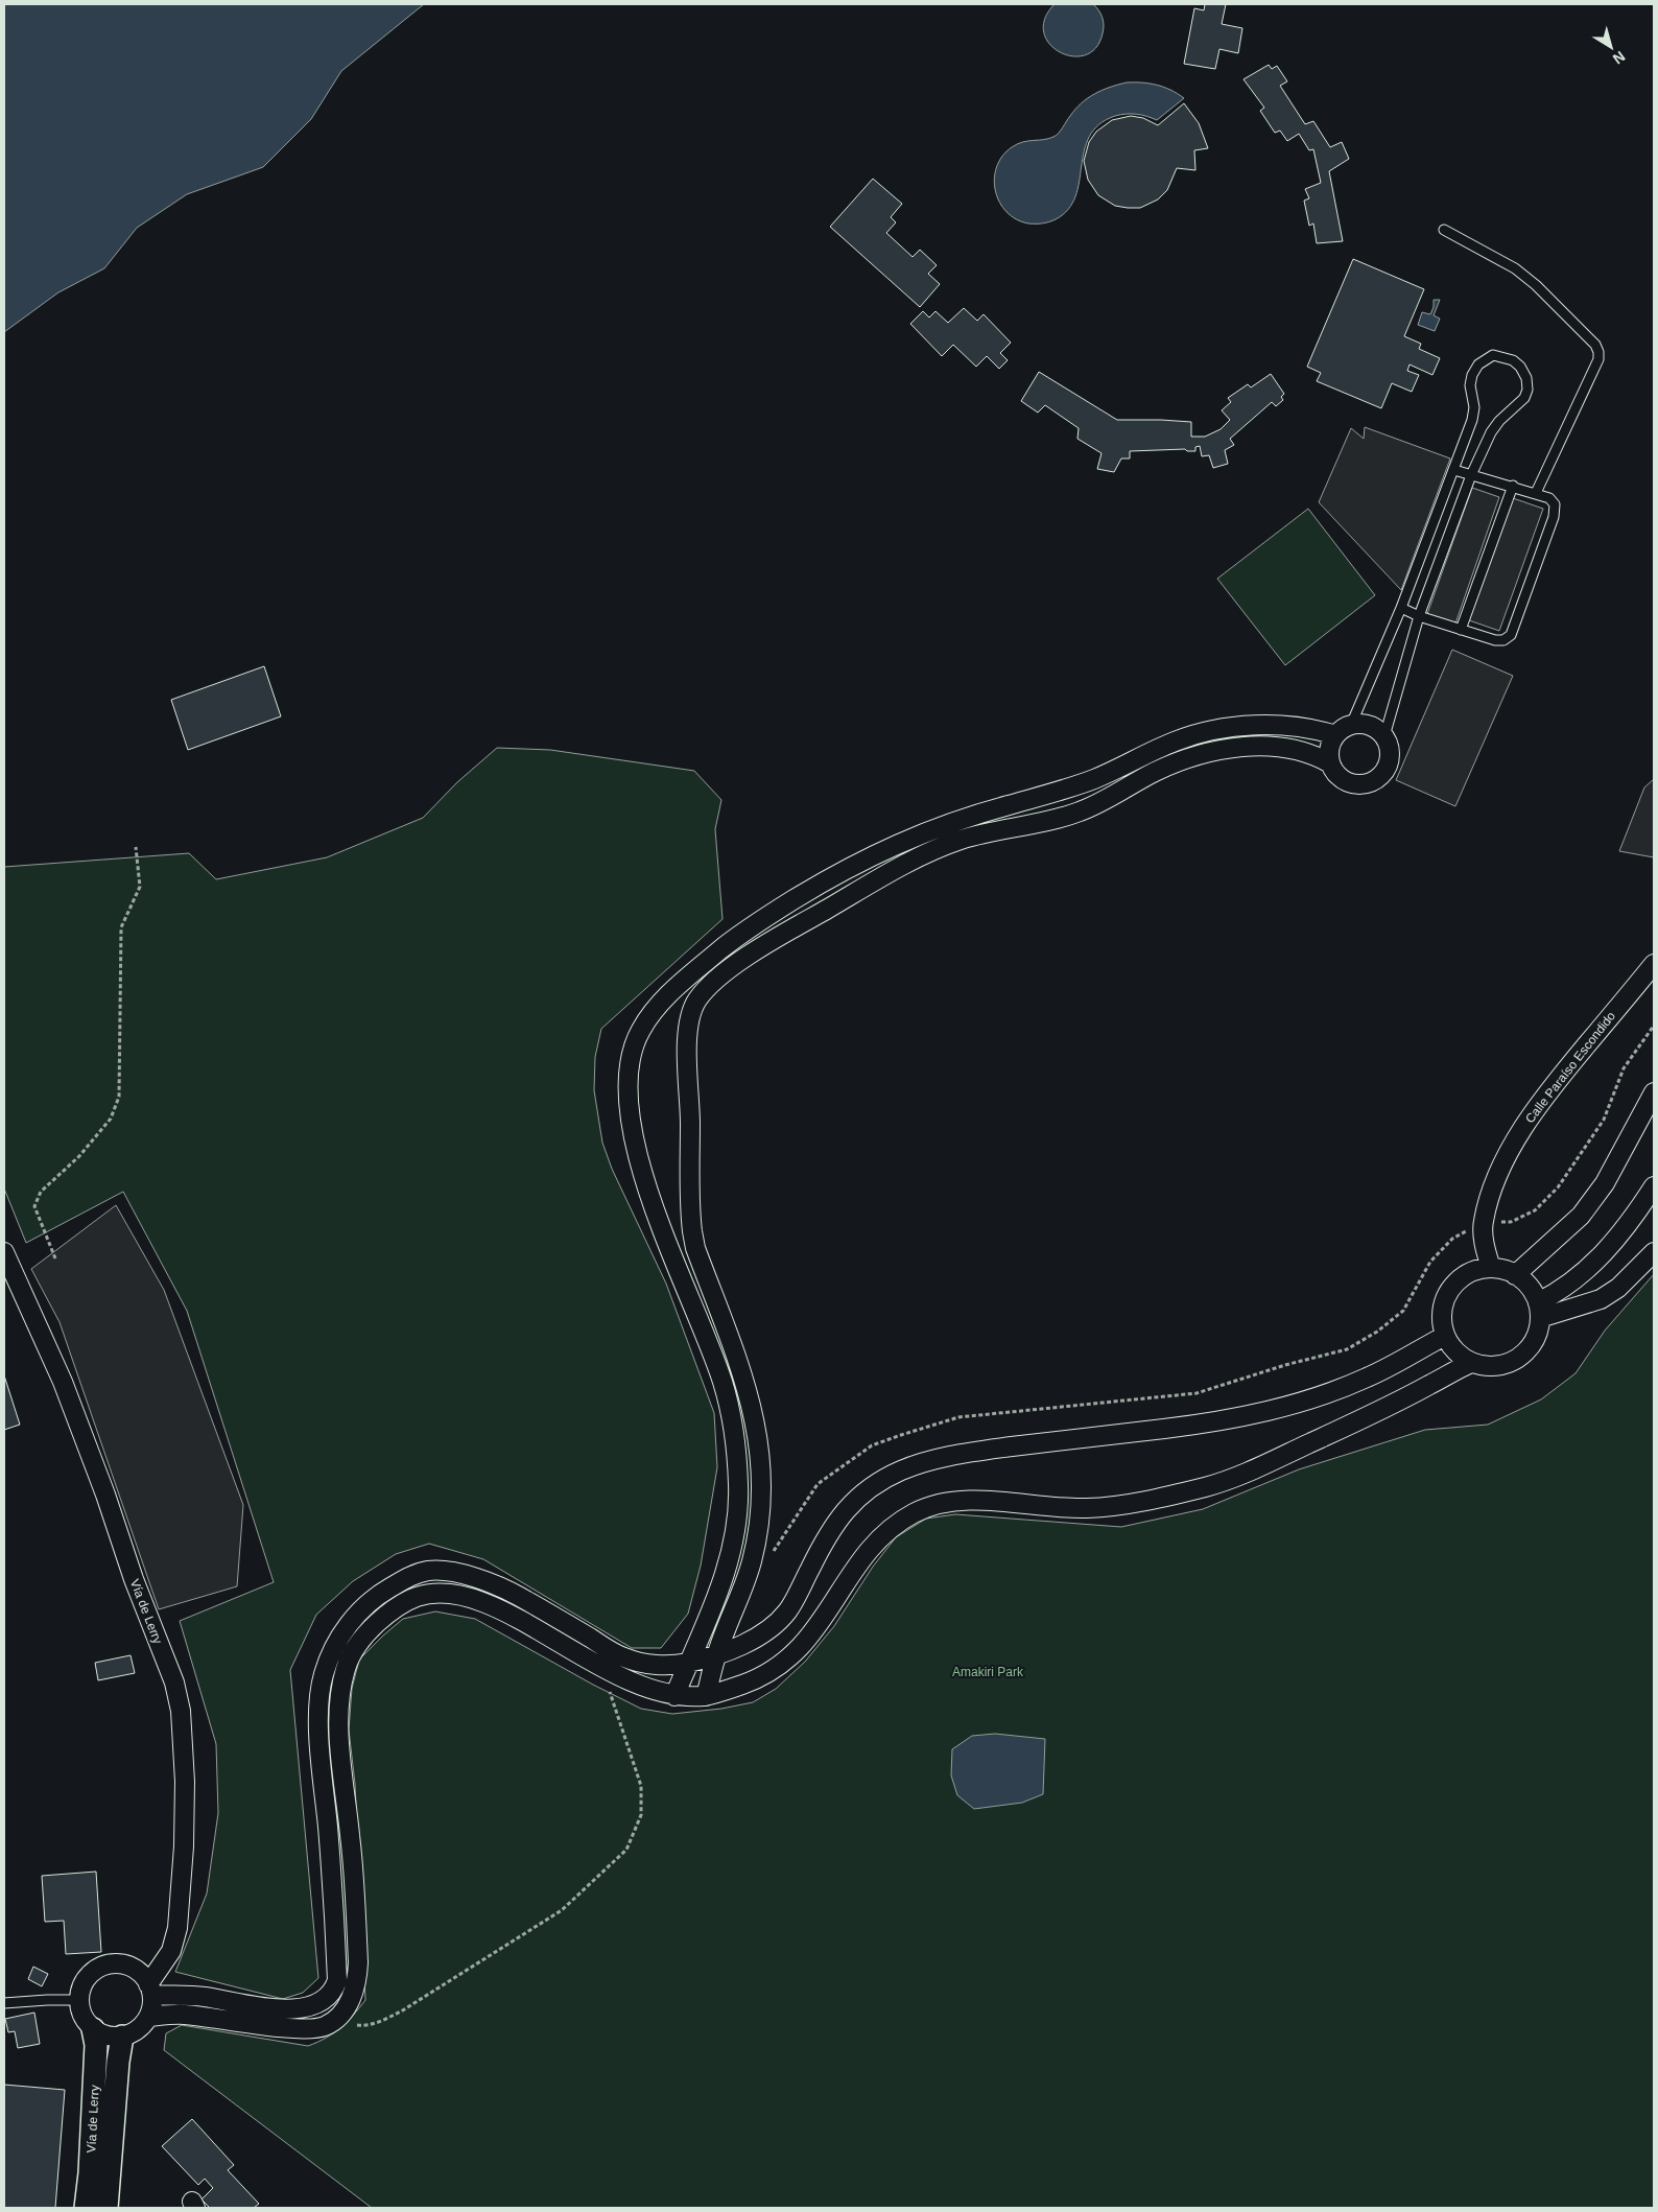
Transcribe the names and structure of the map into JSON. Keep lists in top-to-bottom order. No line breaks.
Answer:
{"streets":{"street":["Calle Paraíso Escondido","Vía de Lerry"]},"parks":["Amakiri Park"],"north":"bottom right"}
